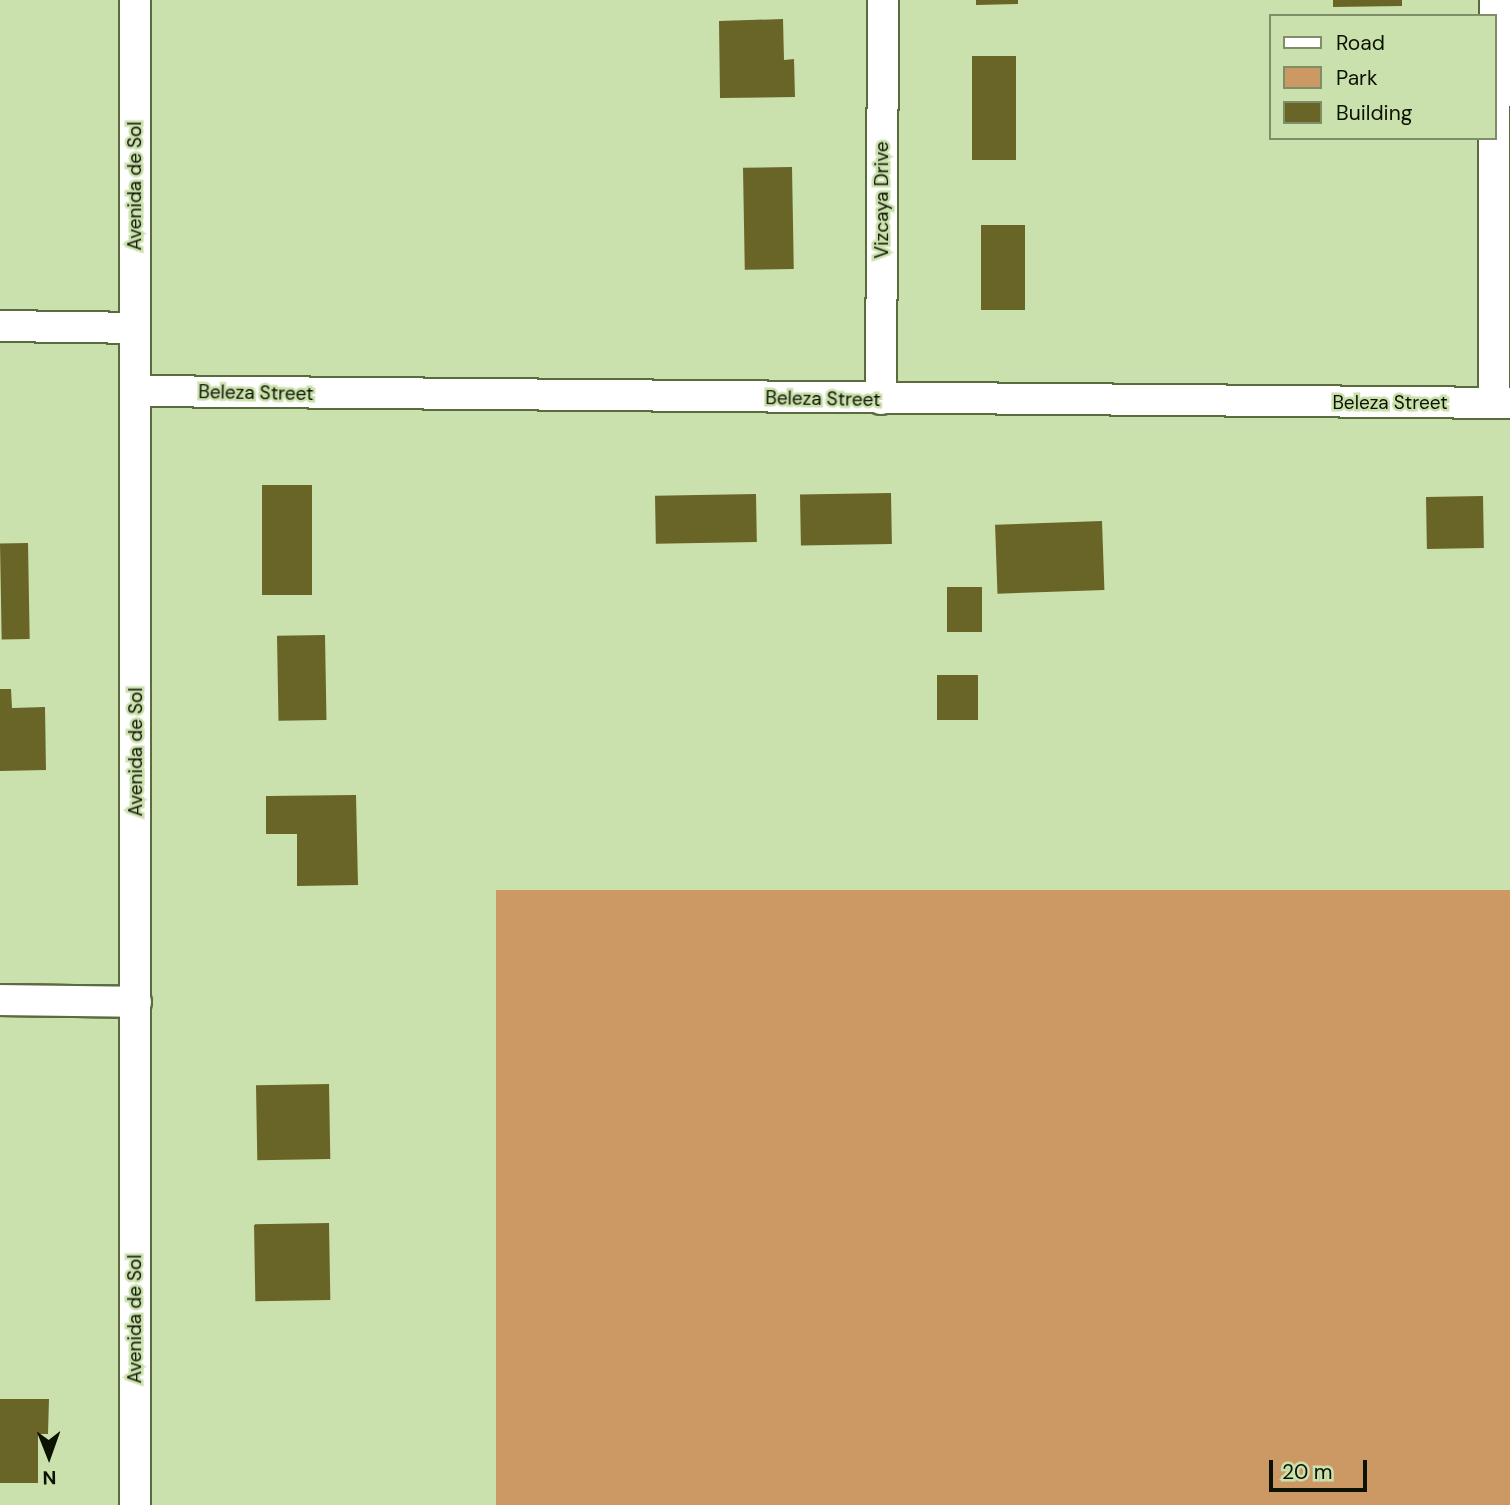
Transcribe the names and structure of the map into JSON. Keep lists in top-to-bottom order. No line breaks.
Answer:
{"streets":{"street":["Avenida de Sol","Vizcaya Drive","Beleza Street"]},"crossings":[["Avenida de Sol","Beleza Street"],["Vizcaya Drive","Beleza Street"]],"legend":["Road","Park","Building"],"scale_bar":"20 m","north":"bottom"}
